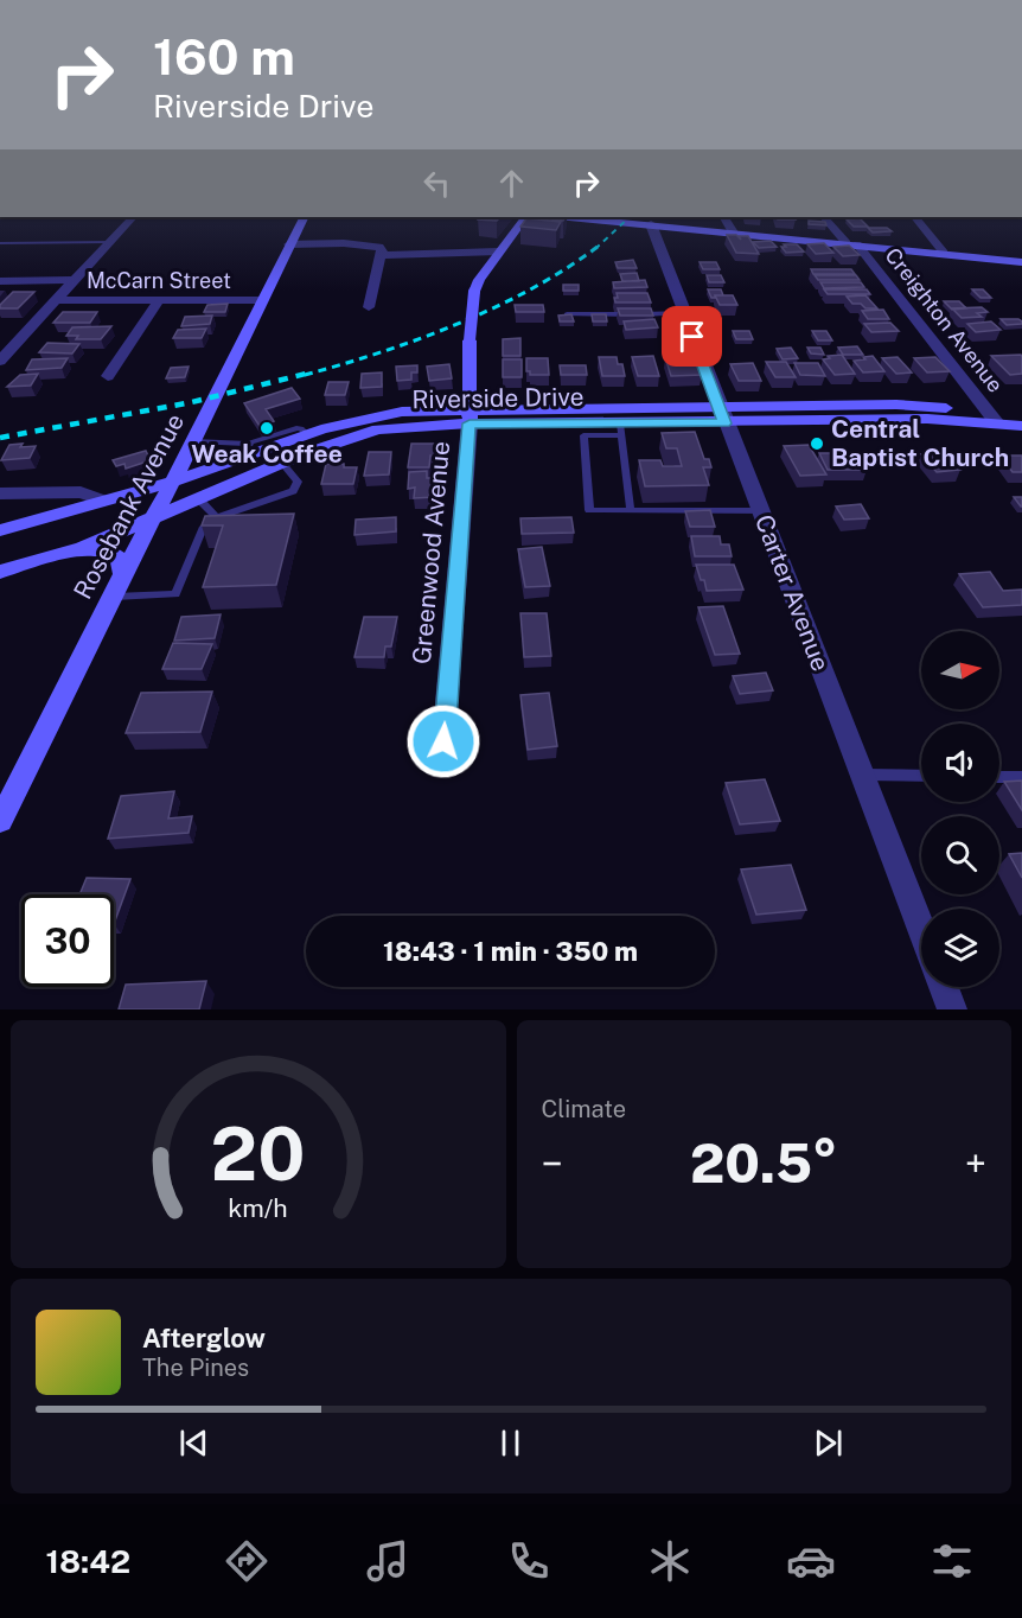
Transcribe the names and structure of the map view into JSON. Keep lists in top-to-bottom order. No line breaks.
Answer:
{"streets":{"street":["McCarn Street","Creighton Avenue","Riverside Drive","Rosebank Avenue","Greenwood Avenue","Carter Avenue"]},"crossings":[["McCarn Street","Rosebank Avenue"],["Creighton Avenue","Riverside Drive"],["Riverside Drive","Rosebank Avenue"],["Riverside Drive","Greenwood Avenue"],["Riverside Drive","Carter Avenue"]],"places":["Weak Coffee","Central Baptist Church"],"north":"right","page":{"turn":["160 m","Riverside Drive"],"limit":"30","trip":"18:43 · 1 min · 350 m","tile":"Climate","heat":["−","20.5°","+"],"song":["Afterglow","The Pines"],"tabs":"18:42","gauge":["20","km/h"]}}
